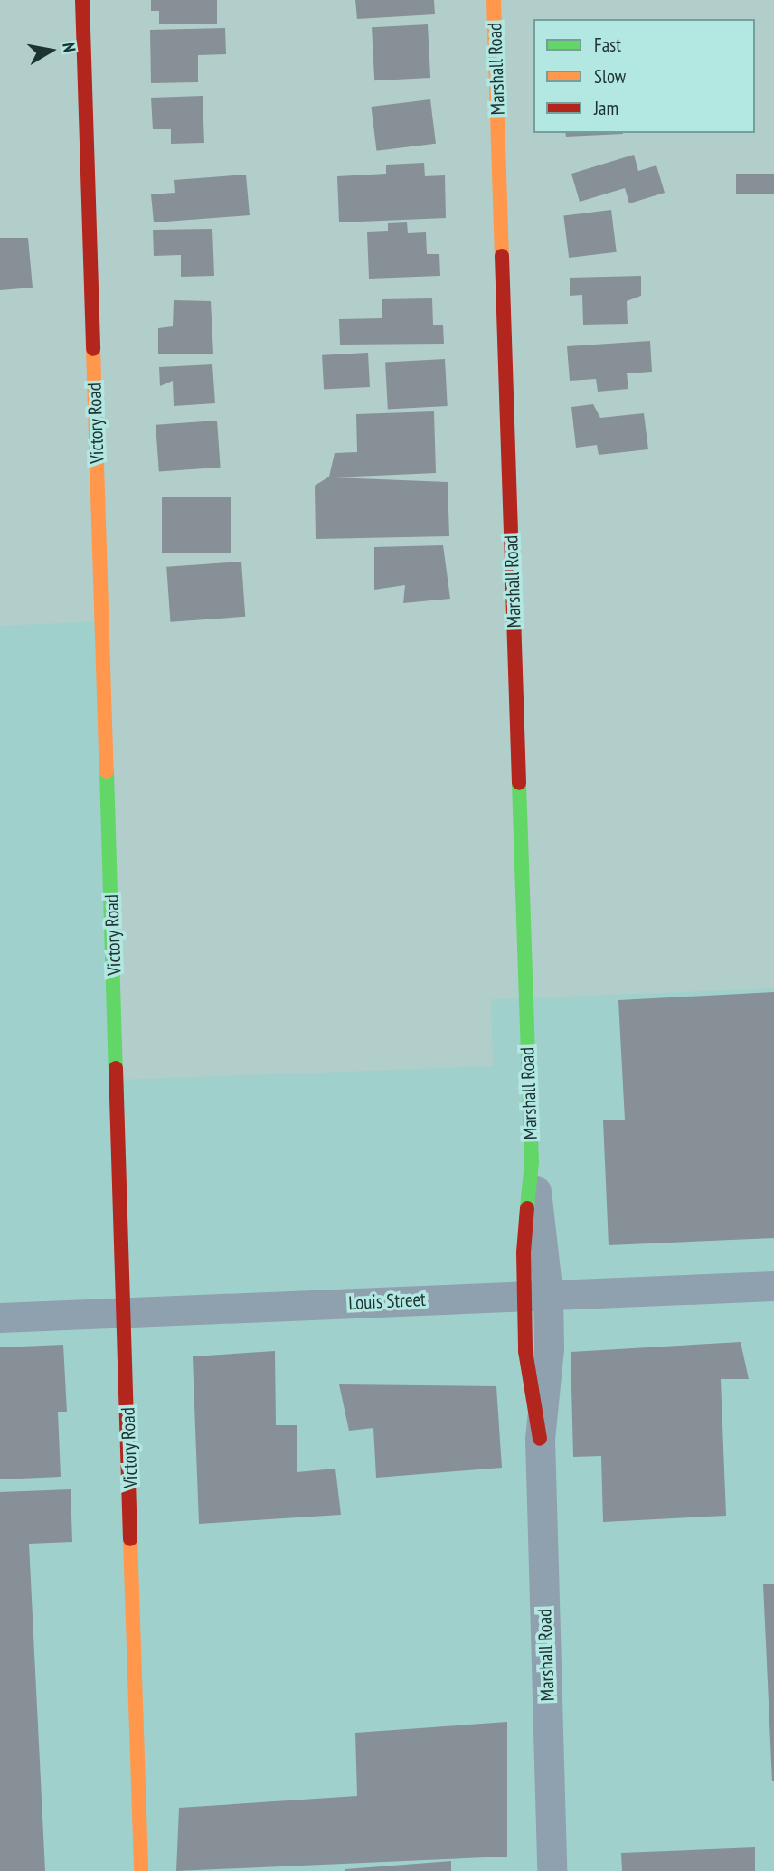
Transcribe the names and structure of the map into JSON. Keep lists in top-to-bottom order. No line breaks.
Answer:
{"streets":{"street":["Marshall Road","Victory Road","Louis Street"]},"crossings":[["Marshall Road","Louis Street"],["Victory Road","Louis Street"]],"legend":["Fast","Slow","Jam"],"north":"right"}
